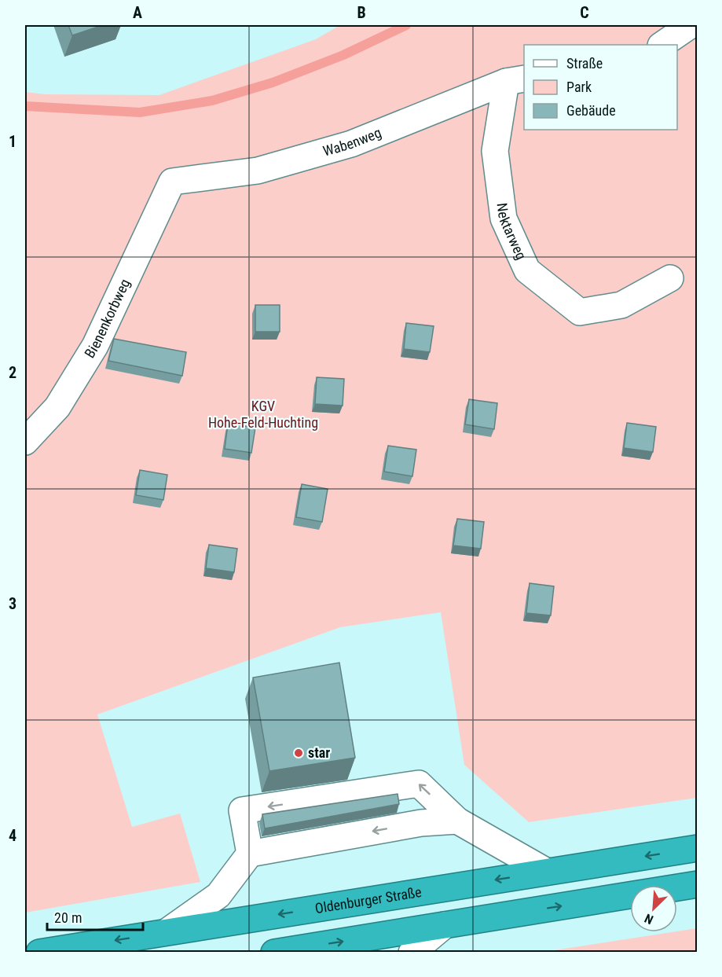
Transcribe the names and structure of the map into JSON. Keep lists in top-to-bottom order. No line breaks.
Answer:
{"streets":{"highway":["Oldenburger Straße"],"lane":["Wabenweg","Nektarweg","Bienenkorbweg"]},"crossings":[["Wabenweg","Nektarweg"],["Wabenweg","Bienenkorbweg"]],"parks":["KGV Hohe-Feld-Huchting"],"places":["star"],"legend":["Straße","Park","Gebäude"],"scale_bar":"20 m","north":"bottom left","grid":{"columns":["A","B","C"],"rows":["1","2","3","4"]}}
